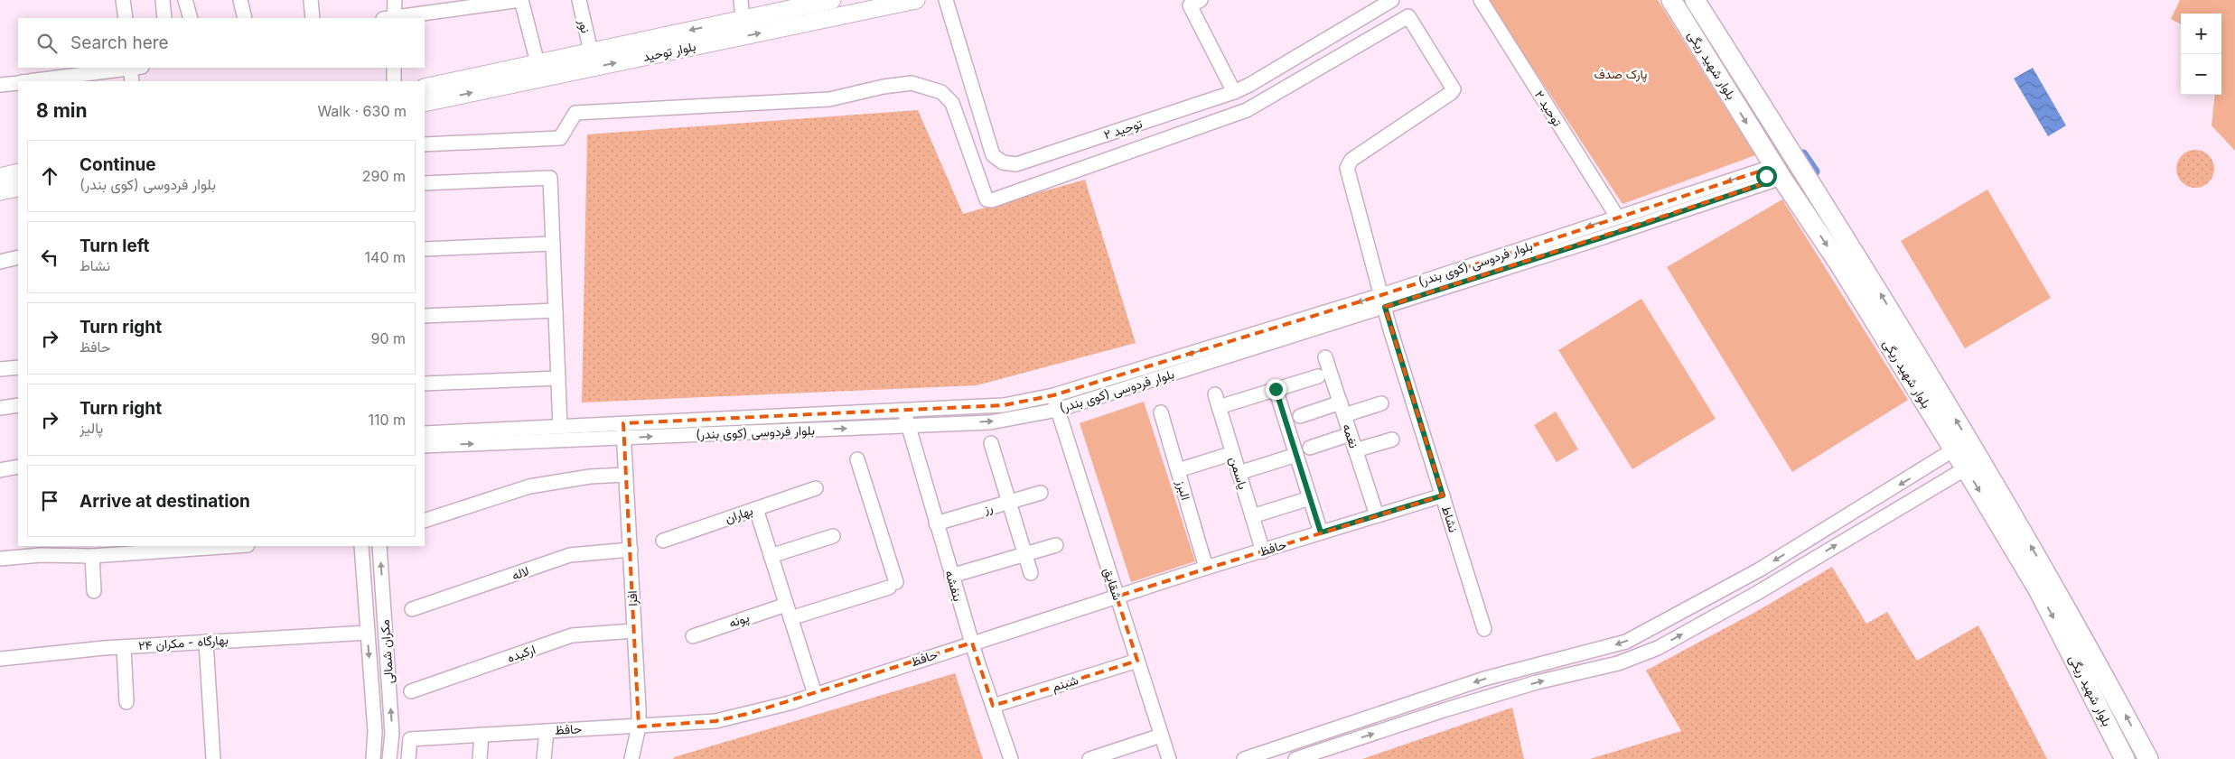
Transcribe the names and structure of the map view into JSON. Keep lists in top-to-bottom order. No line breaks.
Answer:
{"streets":{"highway":["بلوار شهید ریگی"],"main road":["بلوار توحید"],"street":["نور","توحید ۲","بلوار فردوسی (کوی بندر)","نغمه","یاسمن","البرز","رز","بهاران","نشاط","حافظ","لاله","شقایق","بنفشه","افرا","پونه","بهارگاه - مکران ۲۴","مکران شمالی","ارکیده","شبنم"]},"crossings":[["نور","بلوار توحید"],["بلوار شهید ریگی","بلوار فردوسی (کوی بندر)"],["توحید ۲","بلوار فردوسی (کوی بندر)"],["بلوار فردوسی (کوی بندر)","نشاط"],["بلوار فردوسی (کوی بندر)","شقایق"],["بلوار فردوسی (کوی بندر)","بنفشه"],["بلوار فردوسی (کوی بندر)","افرا"],["نغمه","حافظ"],["یاسمن","حافظ"],["البرز","حافظ"],["رز","بنفشه"],["نشاط","حافظ"],["حافظ","شقایق"],["حافظ","بنفشه"],["حافظ","افرا"],["لاله","افرا"],["شقایق","شبنم"],["بنفشه","شبنم"],["افرا","ارکیده"],["بهارگاه - مکران ۲۴","مکران شمالی"]],"parks":["پارک صدف"],"page":{"map_buttons":["+","−"],"search":"Search here","heading":["8 min","Walk · 630 m"],"list":[["Continue","بلوار فردوسی (کوی بندر)","290 m"],["Turn left","نشاط","140 m"],["Turn right","حافظ","90 m"],["Turn right","پالیز","110 m"],"Arrive at destination"]}}
